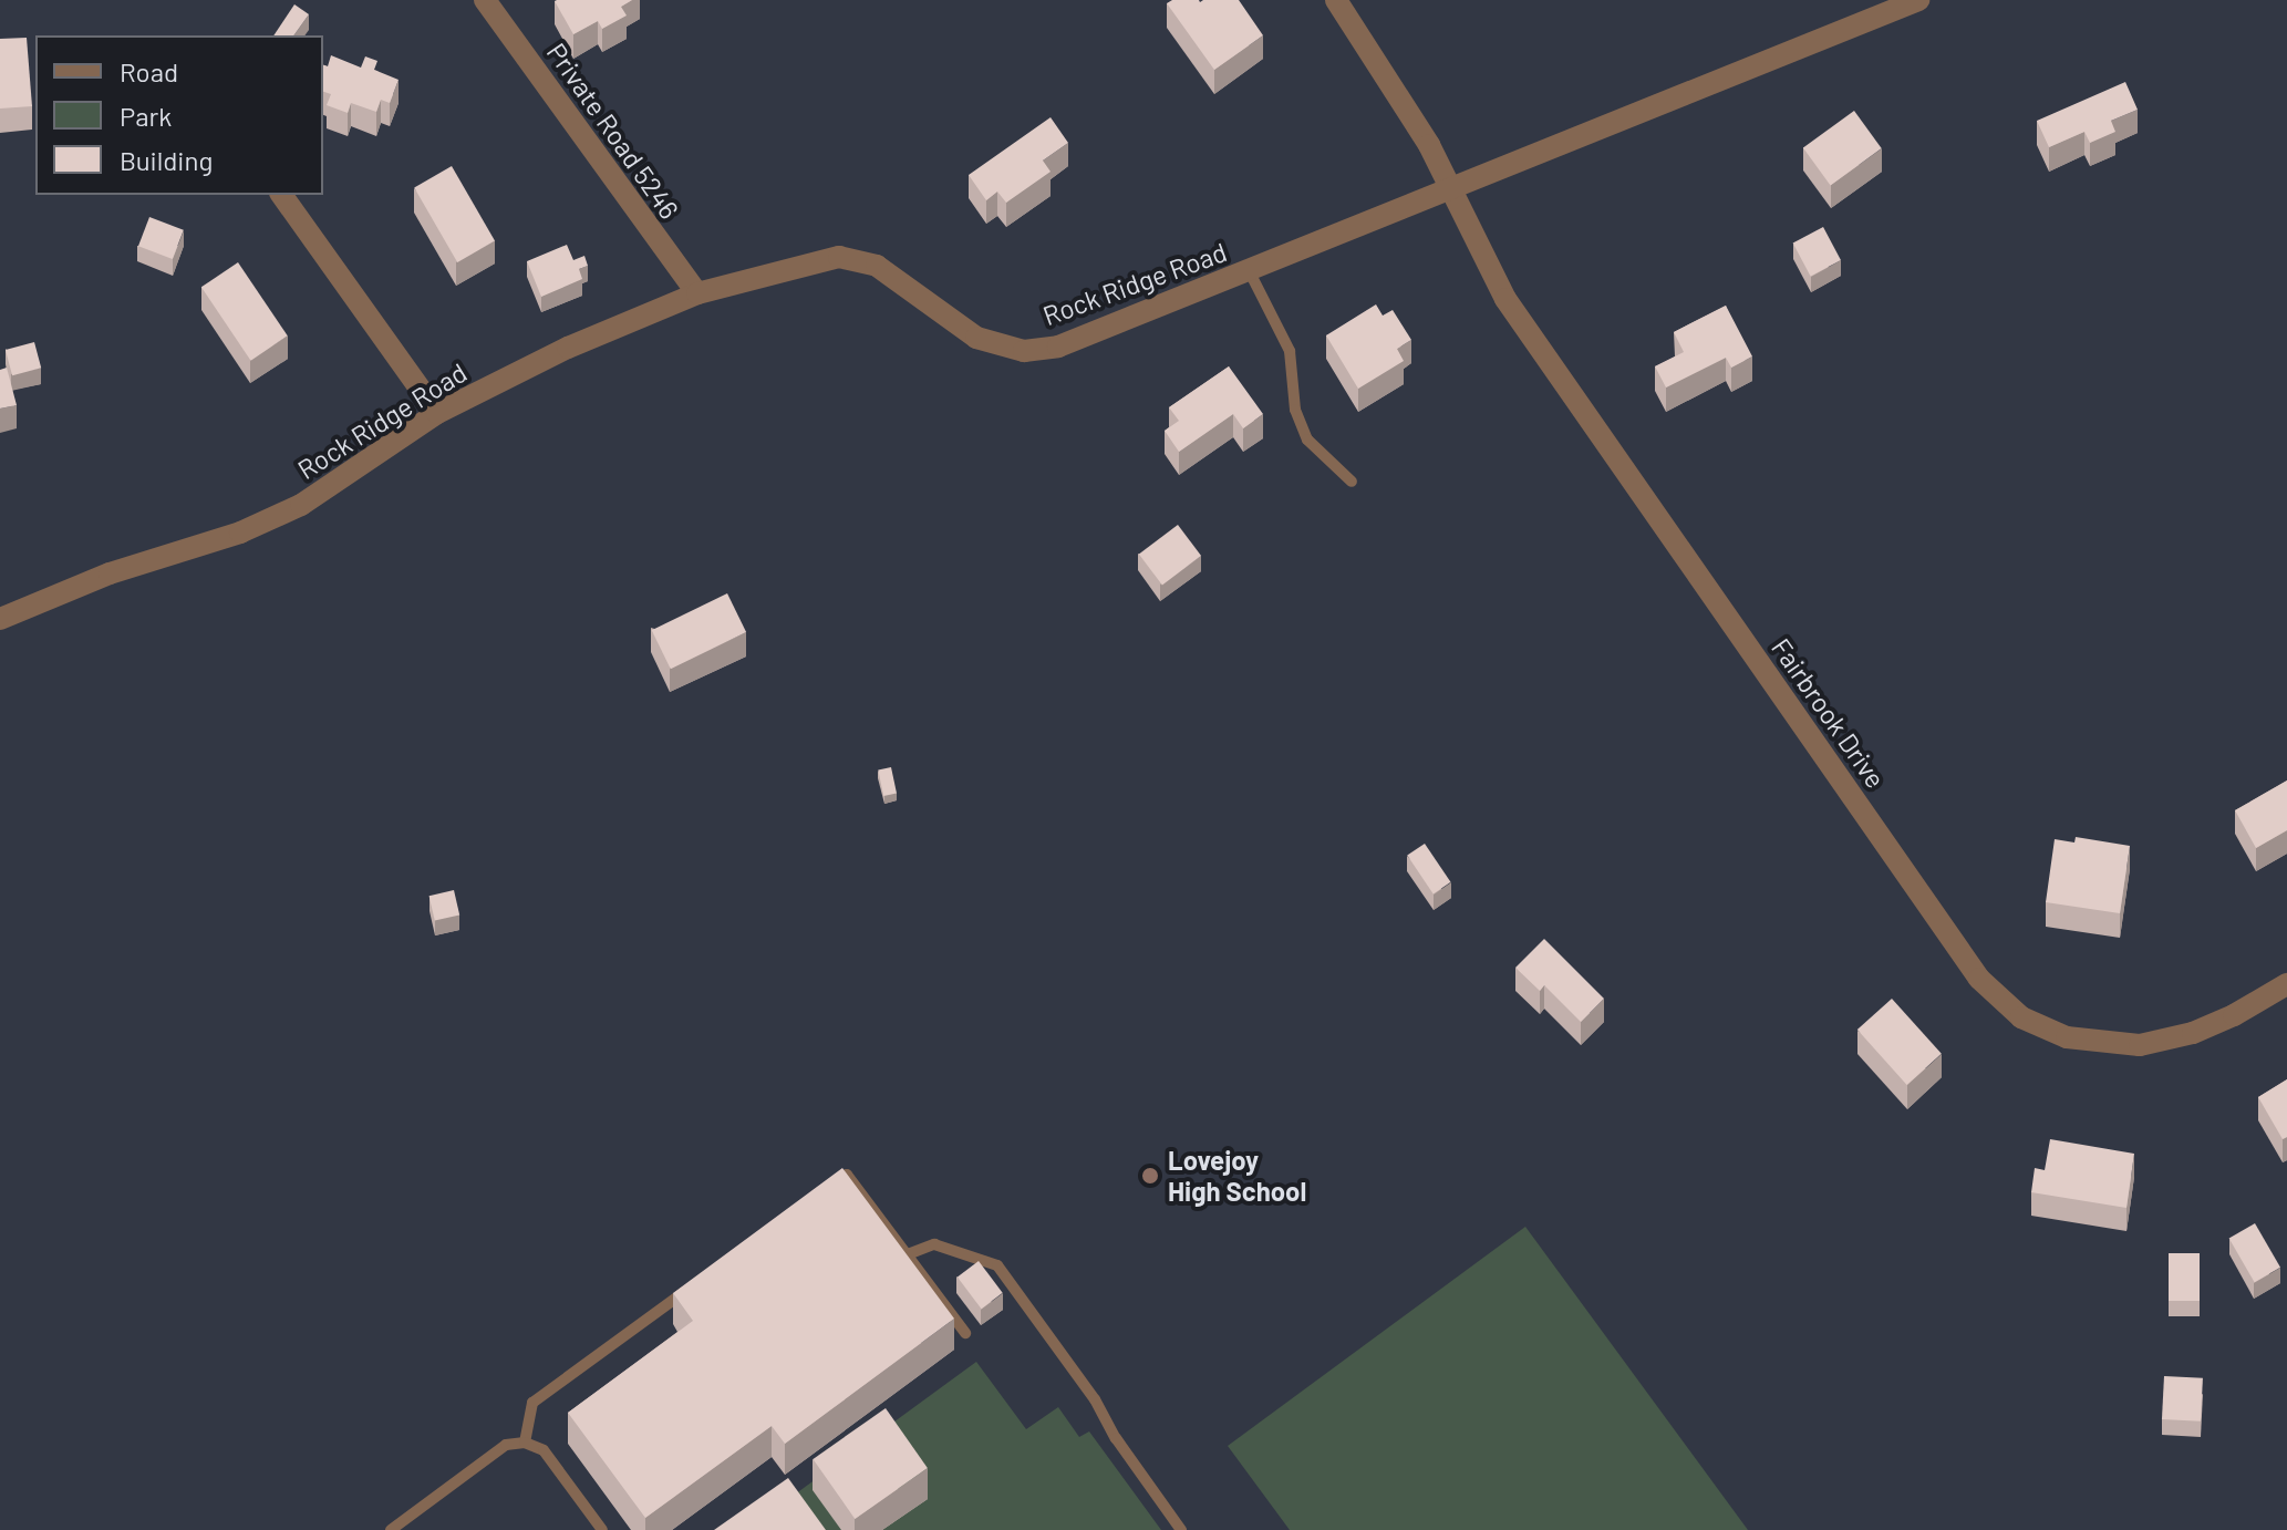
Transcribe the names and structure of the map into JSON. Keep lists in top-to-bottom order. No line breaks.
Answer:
{"streets":{"street":["Private Road 5246","Rock Ridge Road","Fairbrook Drive"]},"crossings":[["Private Road 5246","Rock Ridge Road"],["Rock Ridge Road","Fairbrook Drive"]],"places":["Lovejoy High School"],"legend":["Road","Park","Building"]}
